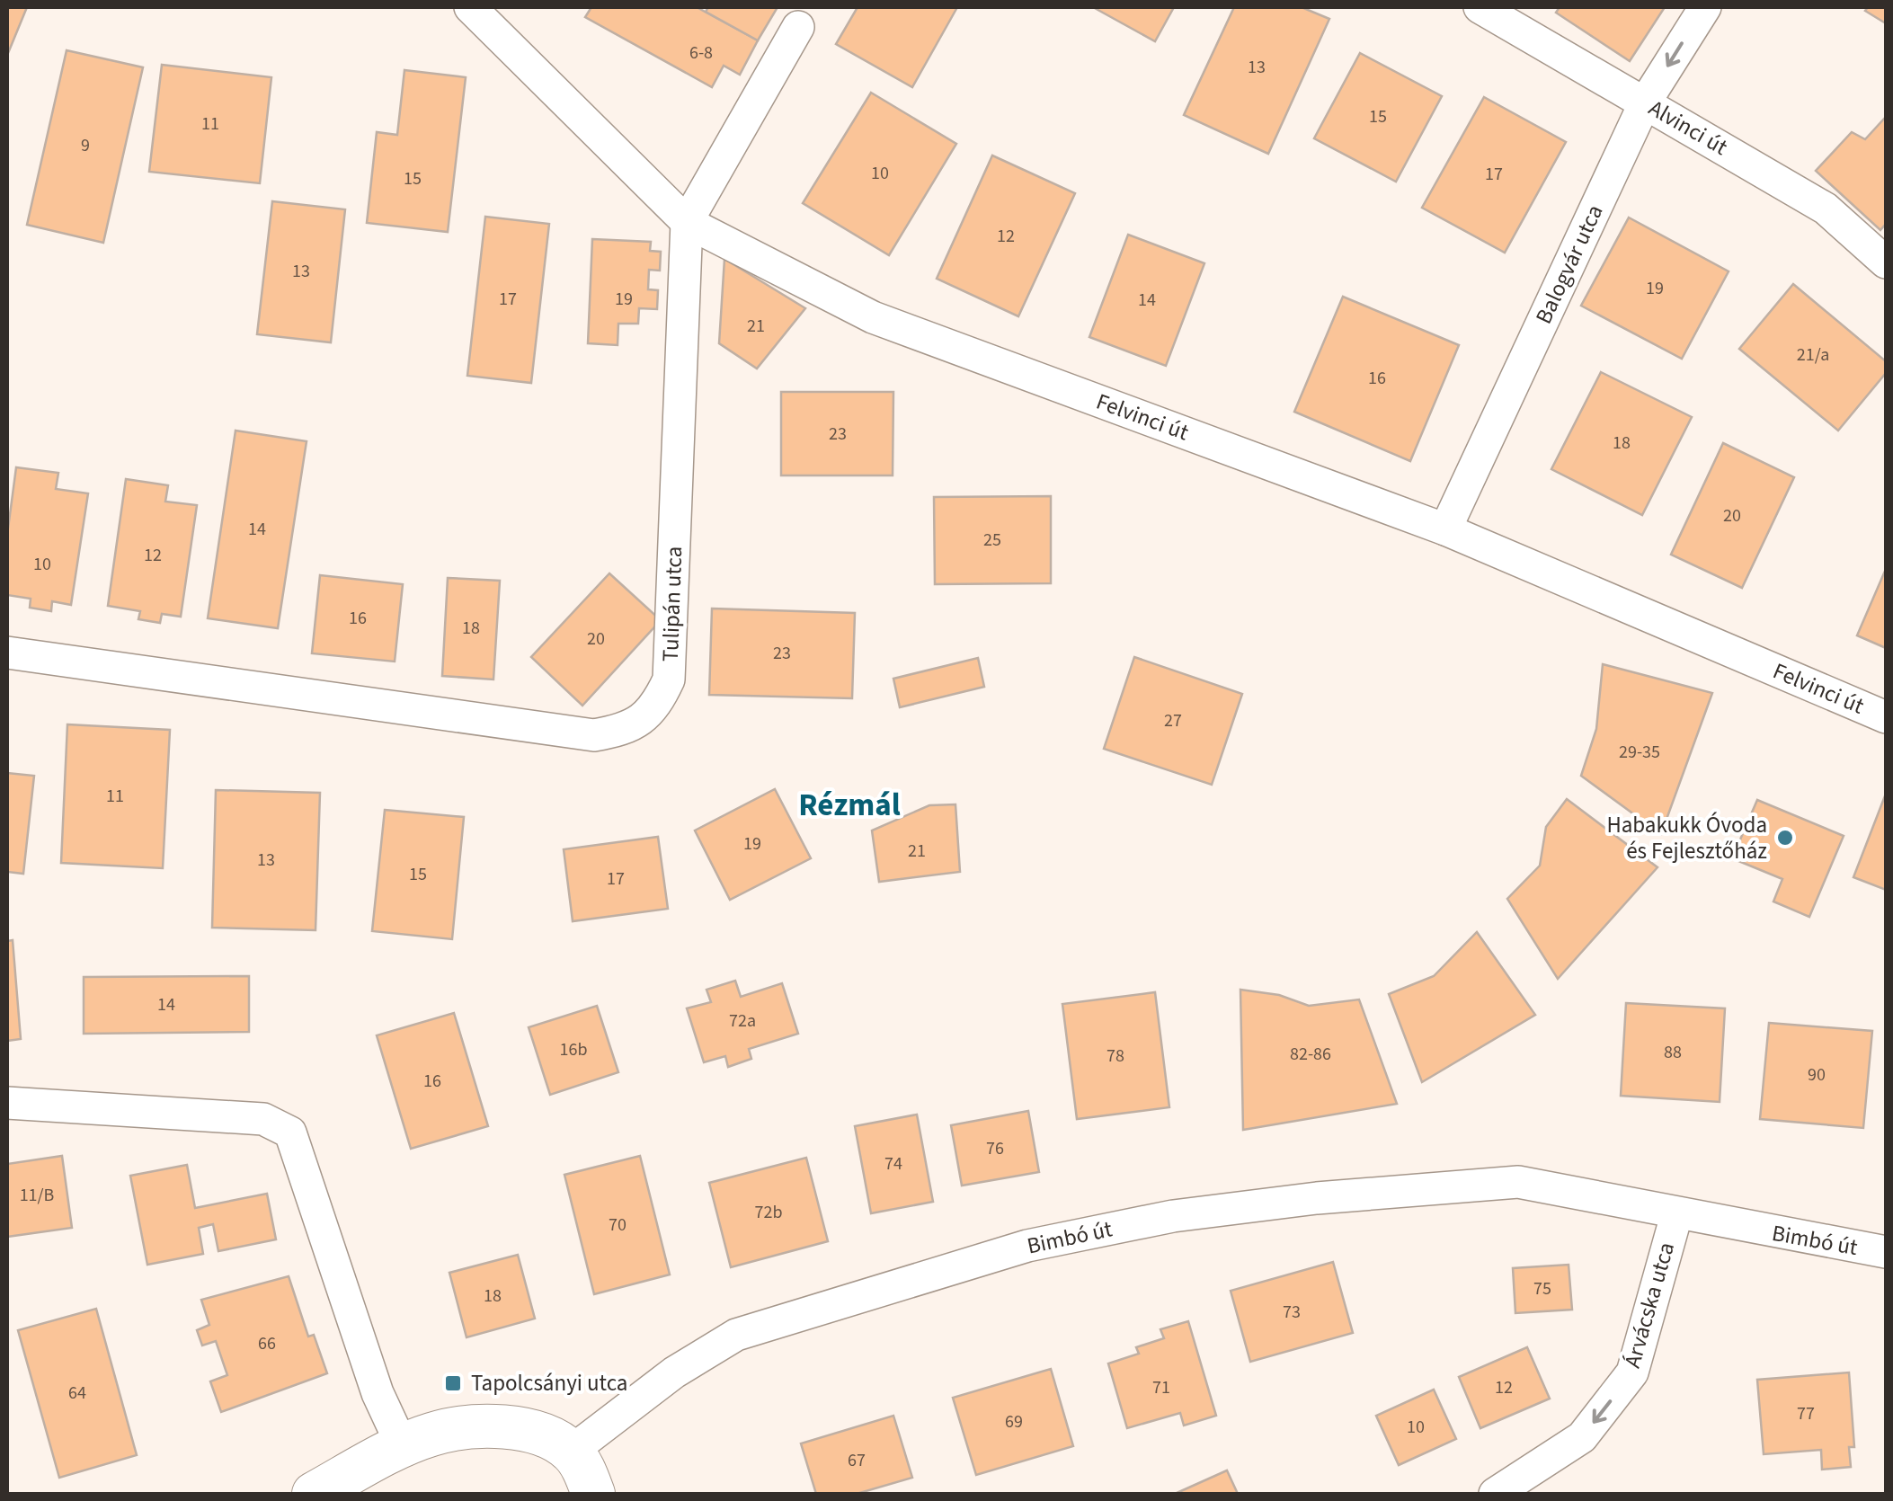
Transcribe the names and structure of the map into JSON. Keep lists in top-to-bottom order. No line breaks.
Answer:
{"streets":{"street":["Alvinci út","Balogvár utca","Felvinci út","Tulipán utca","Bimbó út","Árvácska utca"]},"crossings":[["Alvinci út","Balogvár utca"],["Balogvár utca","Felvinci út"],["Felvinci út","Tulipán utca"],["Bimbó út","Árvácska utca"]],"one_way":["Árvácska utca"],"districts":["Rézmál"],"places":{"other":["Habakukk Óvoda és Fejlesztőház"],"transit":["Tapolcsányi utca"]},"house_numbers":["6-8","13","15","11","9","10","17","15","12","13","19","17","19","14","21","21/a","16","23","18","20","14","25","12","10","16","18","20","23","27","29-35","11","19","21","13","15","17","14","72a","16b","88","82-86","78","90","16","76","74","11/B","72b","70","75","18","73","66","71","12","64","77","69","10","67"]}
